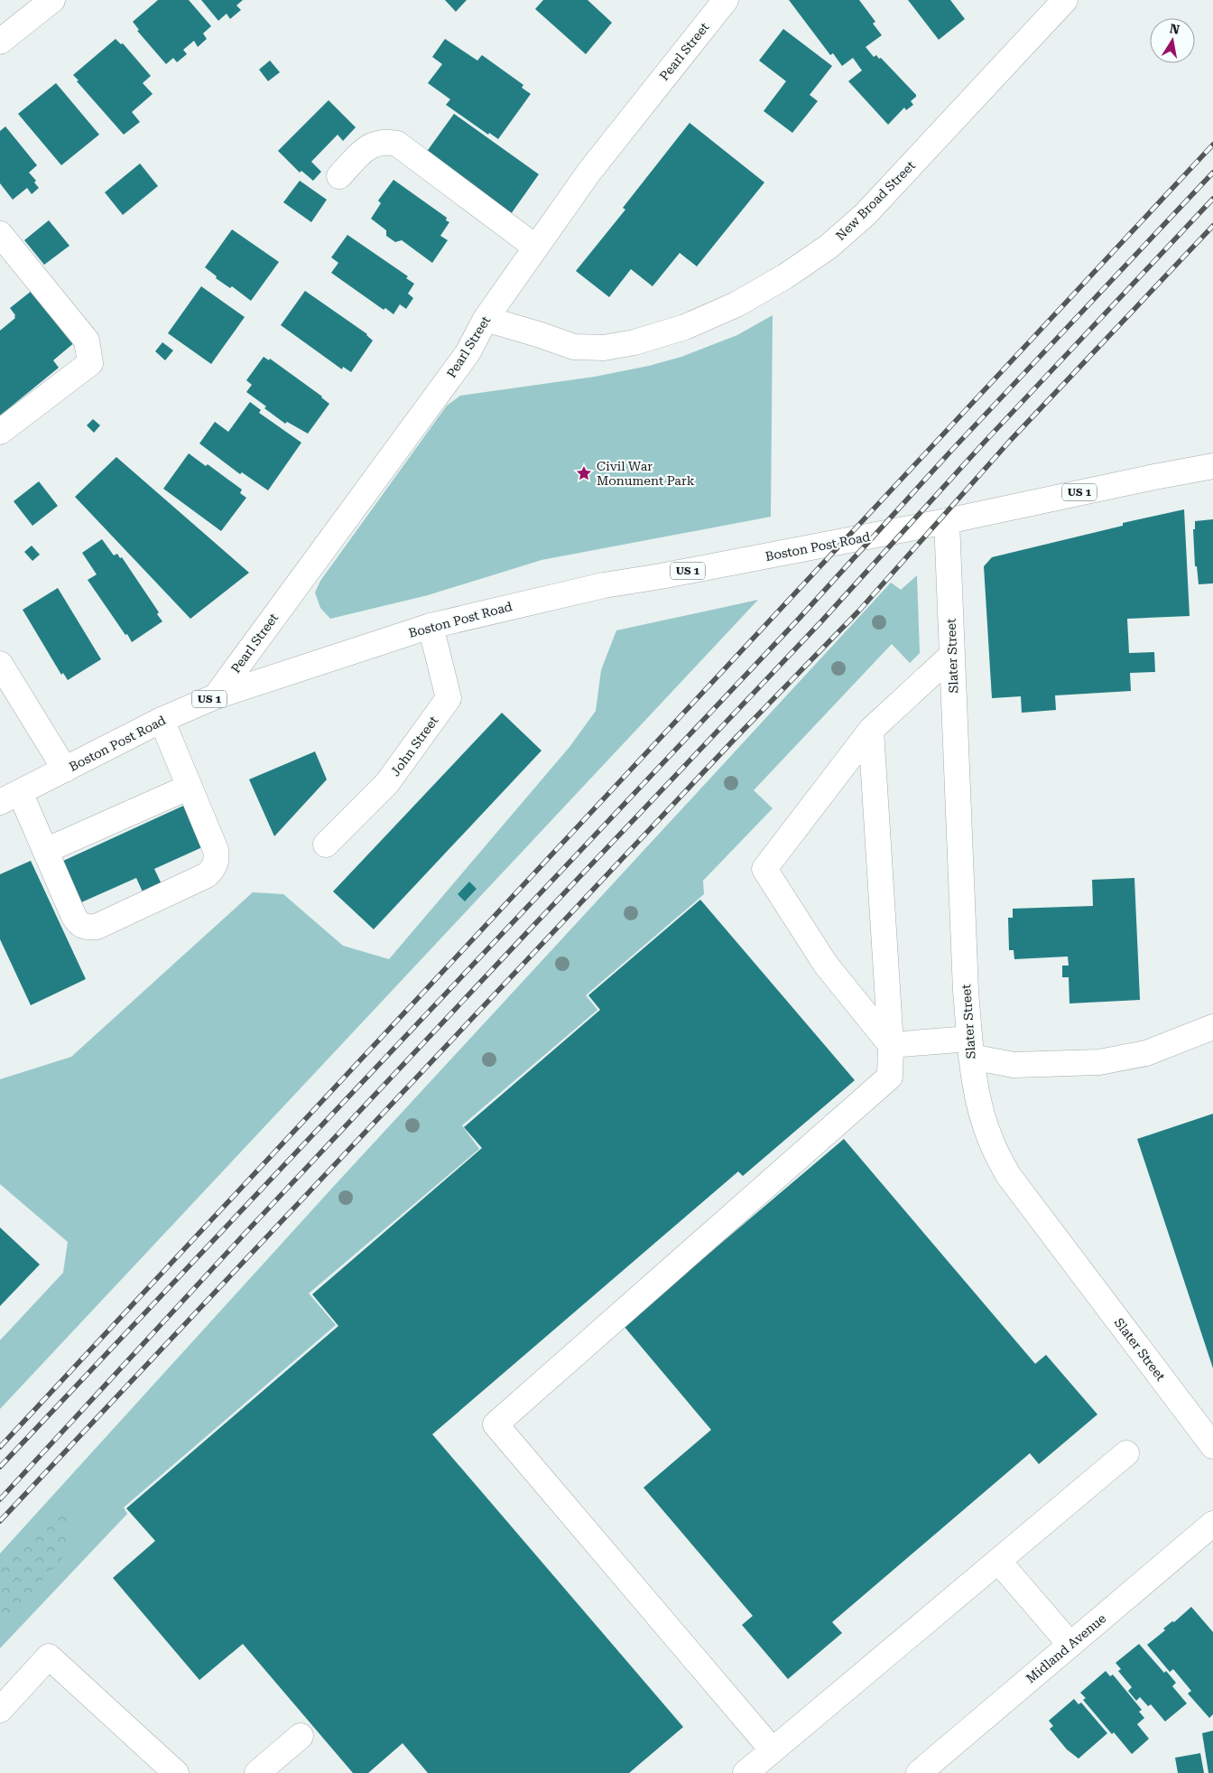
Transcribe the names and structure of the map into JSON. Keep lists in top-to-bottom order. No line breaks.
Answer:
{"streets":{"street":["Pearl Street","New Broad Street","US 1","Boston Post Road","Slater Street","John Street","Midland Avenue"]},"crossings":[["Pearl Street","New Broad Street"],["Pearl Street","Boston Post Road"],["US 1","Boston Post Road"],["US 1","Slater Street"],["Boston Post Road","Slater Street"],["Boston Post Road","John Street"]],"places":{"place":["Civil War Monument Park"]},"north":"top"}
